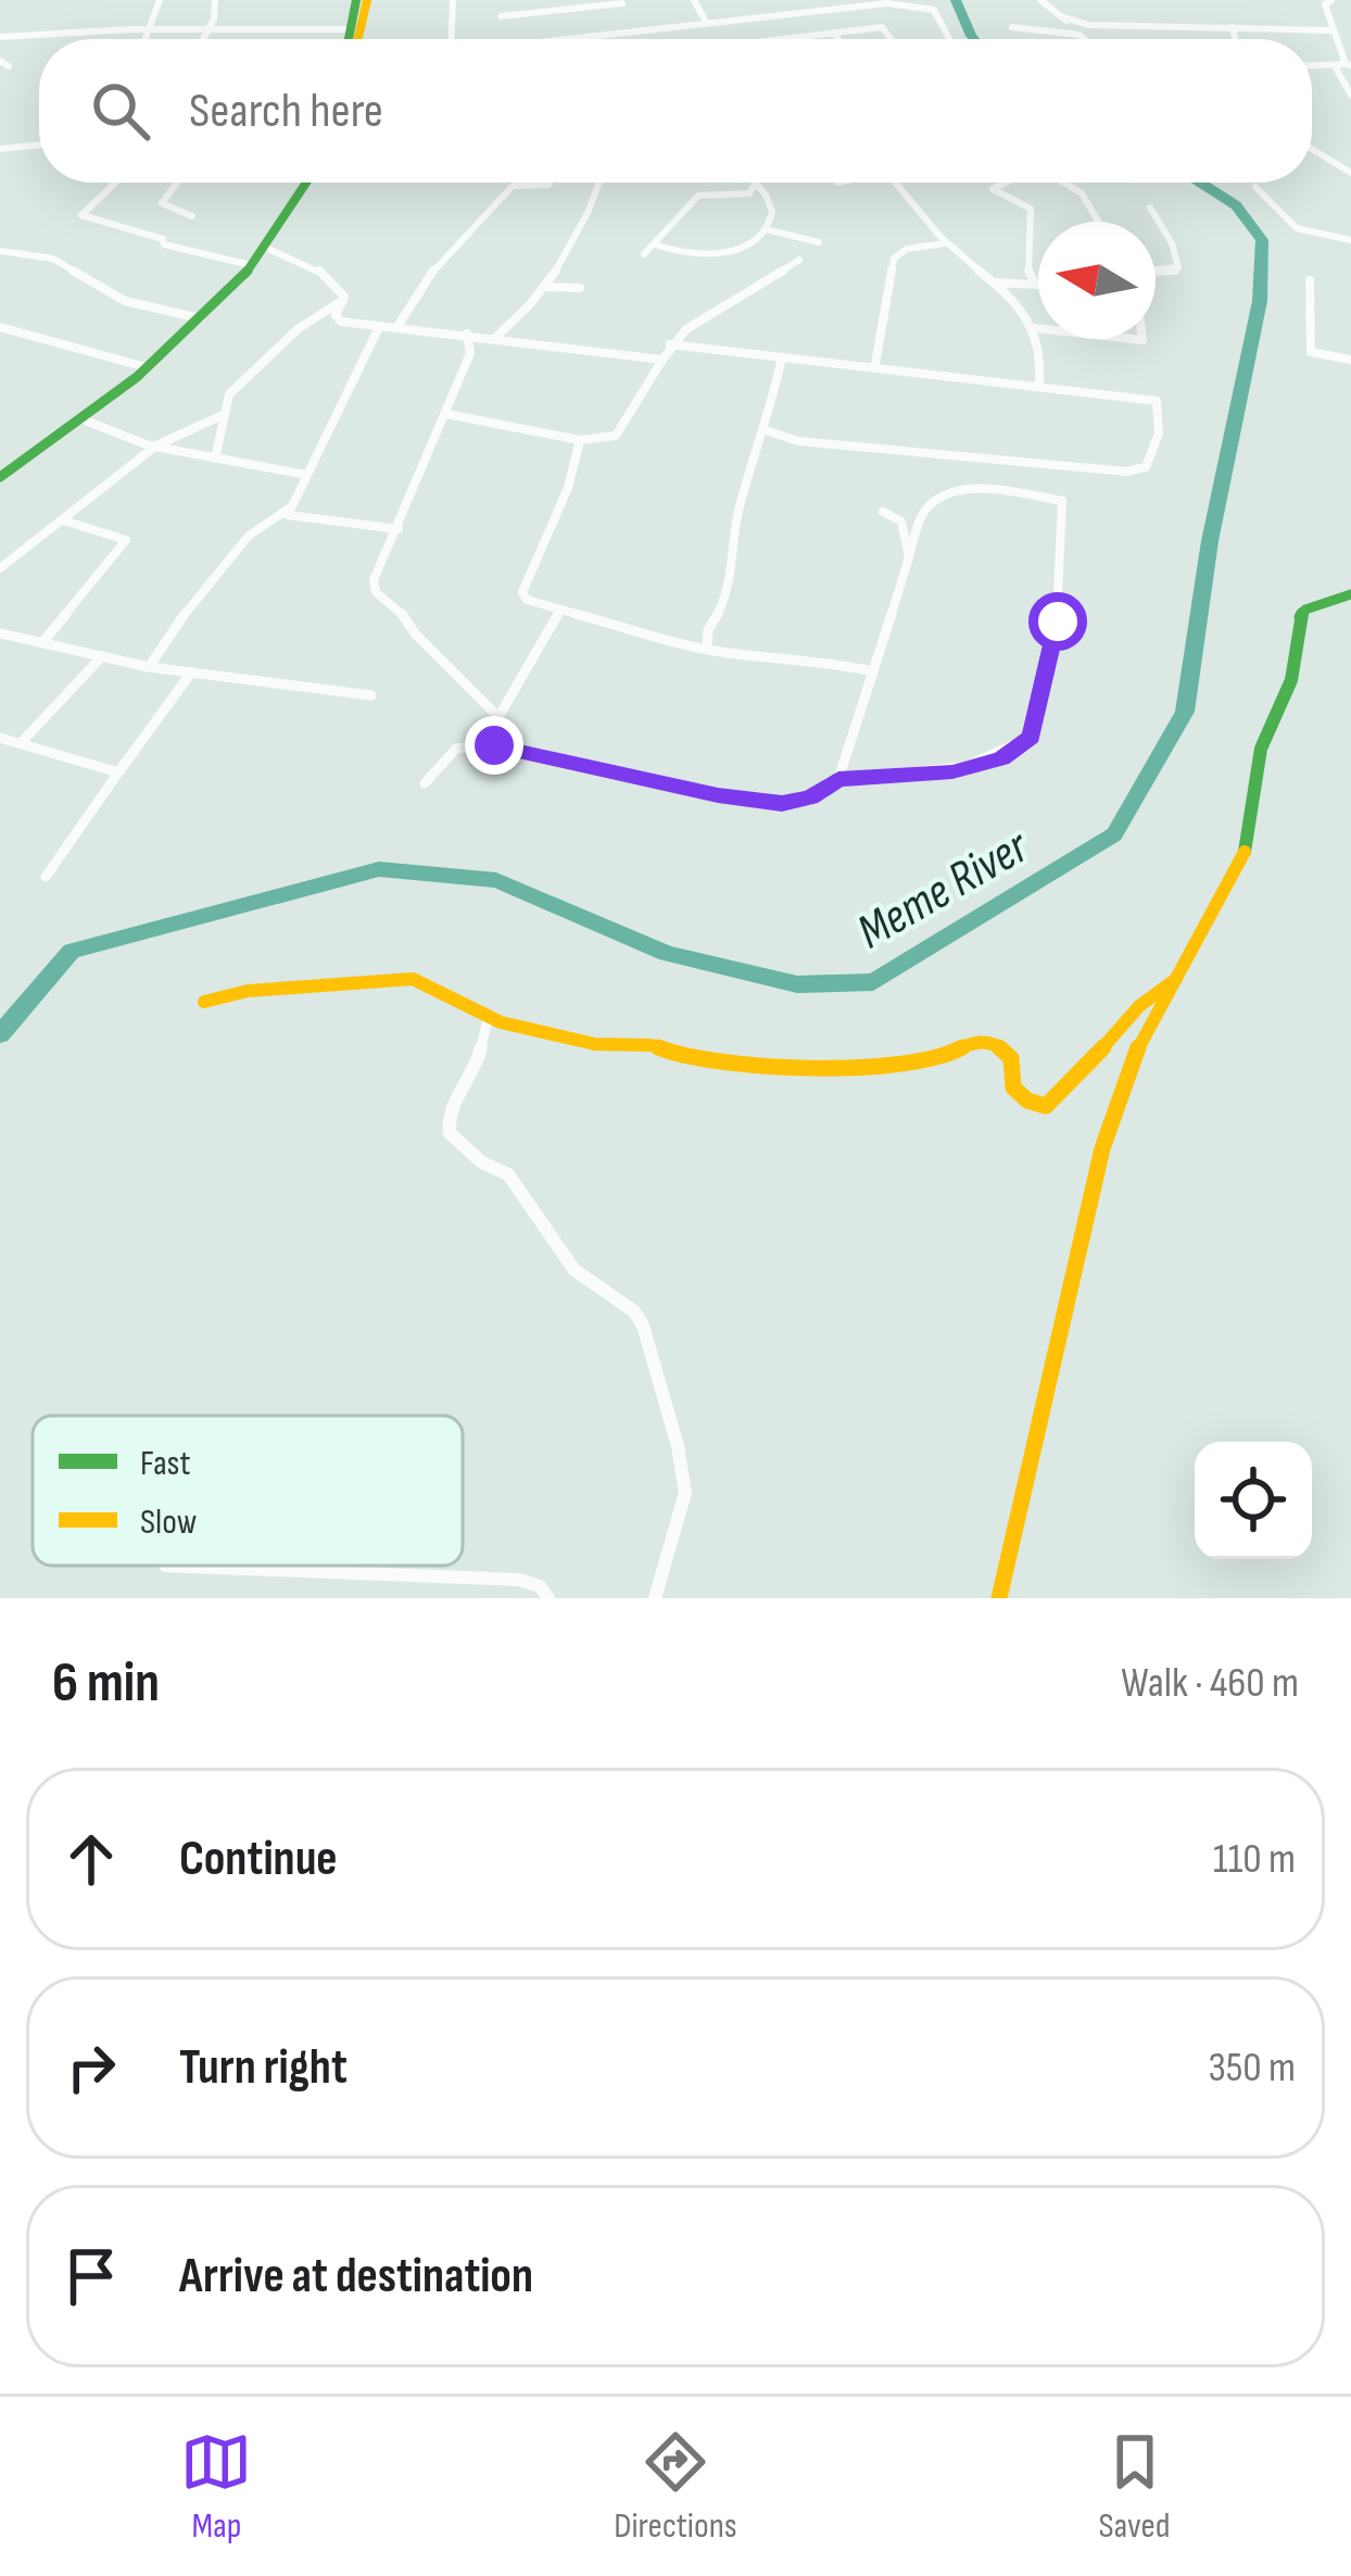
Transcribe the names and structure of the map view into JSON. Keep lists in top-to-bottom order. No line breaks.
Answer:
{"water":["Meme River"],"legend":["Fast","Slow"],"north":"left","page":{"search":"Search here","heading":["6 min","Walk · 460 m"],"list":[["Continue","110 m"],["Turn right","350 m"],"Arrive at destination"],"nav":["Map","Directions","Saved"]}}
